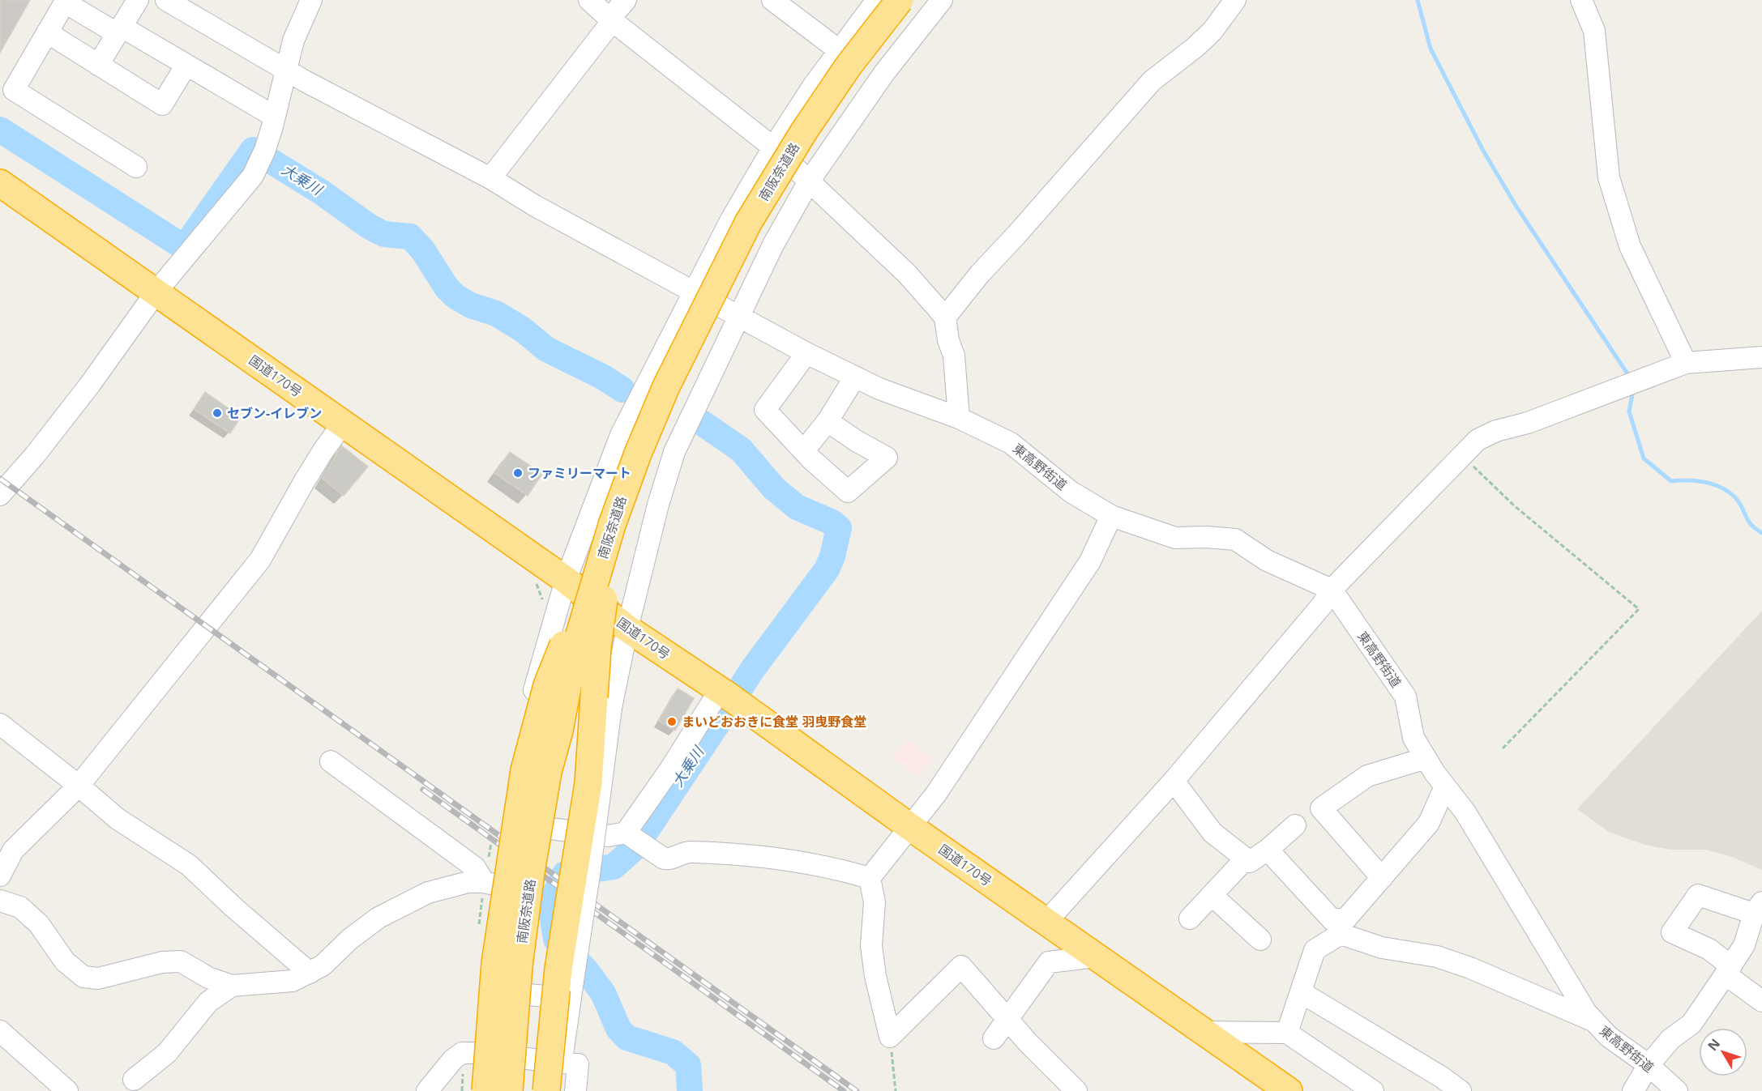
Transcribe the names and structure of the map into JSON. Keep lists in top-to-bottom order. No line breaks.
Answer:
{"streets":{"highway":["南阪奈道路","国道170号"],"street":["東高野街道"]},"water":["大乗川"],"places":["セブン-イレブン","ファミリーマート","まいどおおきに食堂 羽曳野食堂"],"north":"top left"}
